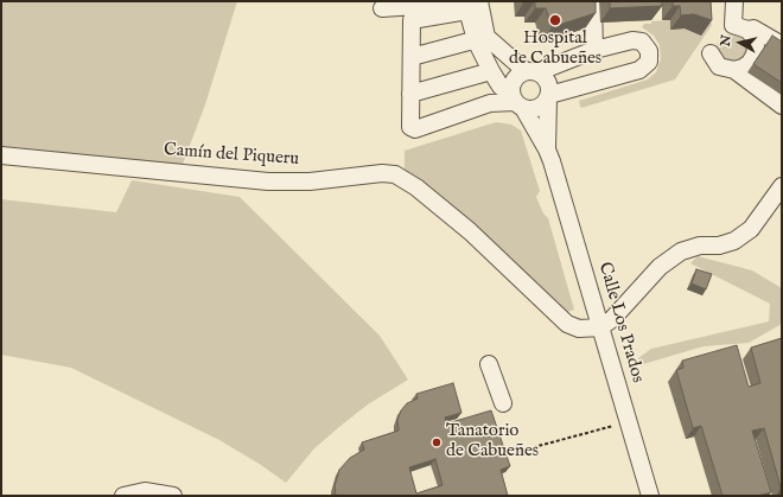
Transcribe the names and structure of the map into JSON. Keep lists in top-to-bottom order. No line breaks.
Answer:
{"streets":{"street":["Camín del Piqueru","Calle Los Prados"]},"crossings":[["Camín del Piqueru","Calle Los Prados"]],"places":["Hospital de Cabueñes","Tanatorio de Cabueñes"],"north":"left"}
